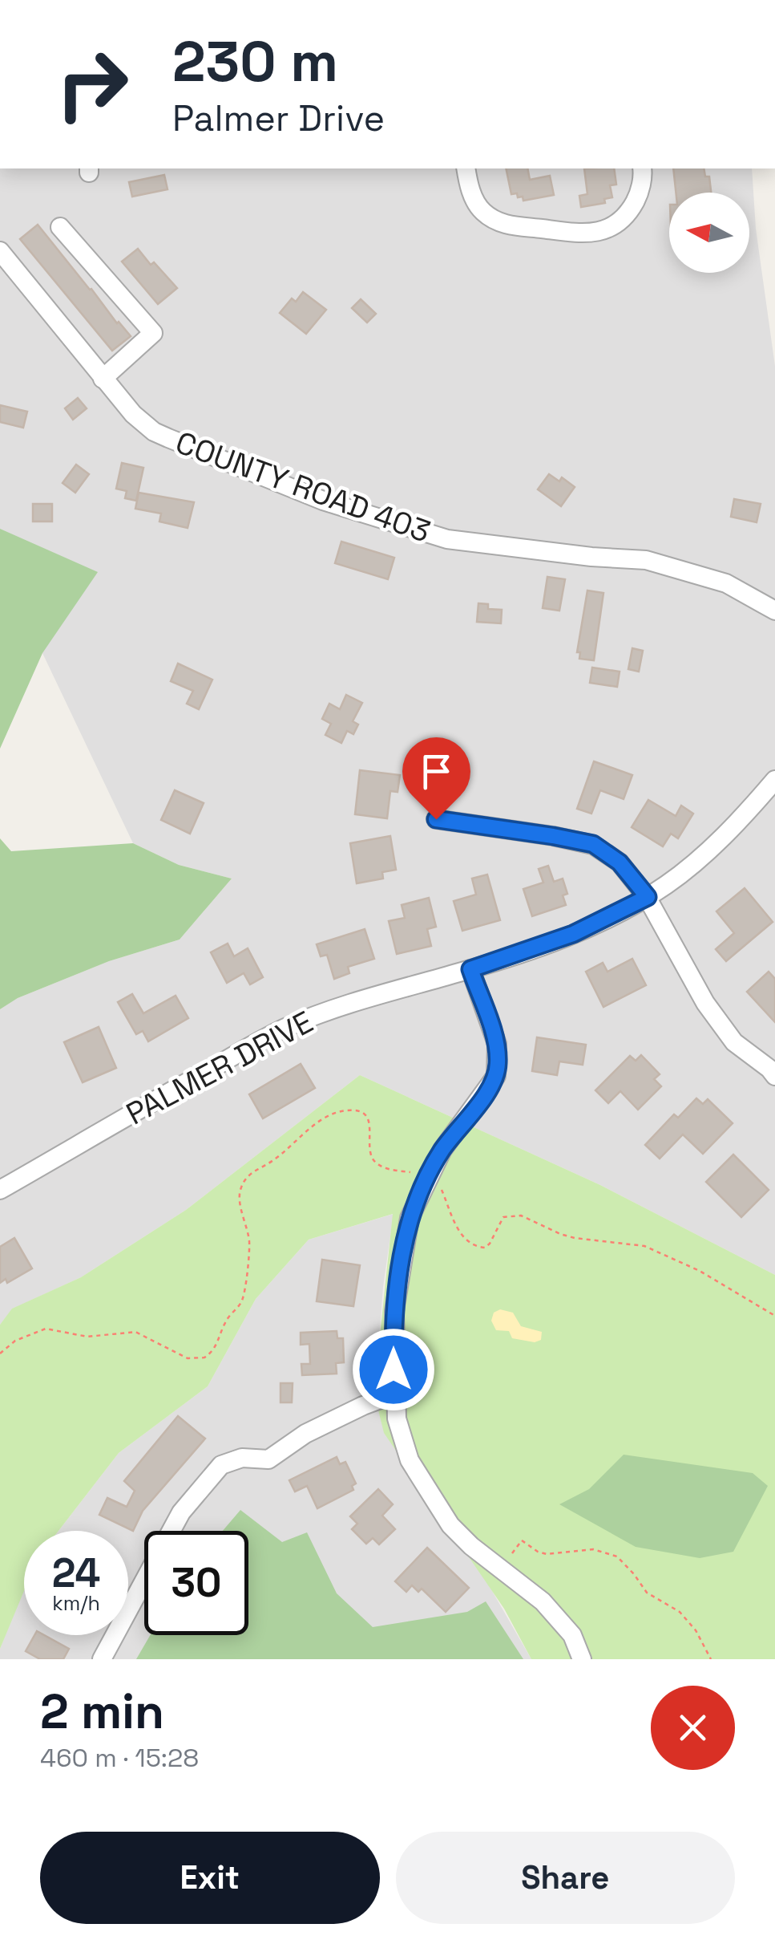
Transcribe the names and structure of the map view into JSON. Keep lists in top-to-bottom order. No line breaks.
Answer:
{"streets":{"street":["COUNTY ROAD 403","PALMER DRIVE"]},"north":"left","page":{"turn":["230 m","Palmer Drive"],"speed":"24 km/h","limit":"30","heading":["2 min","460 m · 15:28"],"buttons":["Exit","Share"]}}
